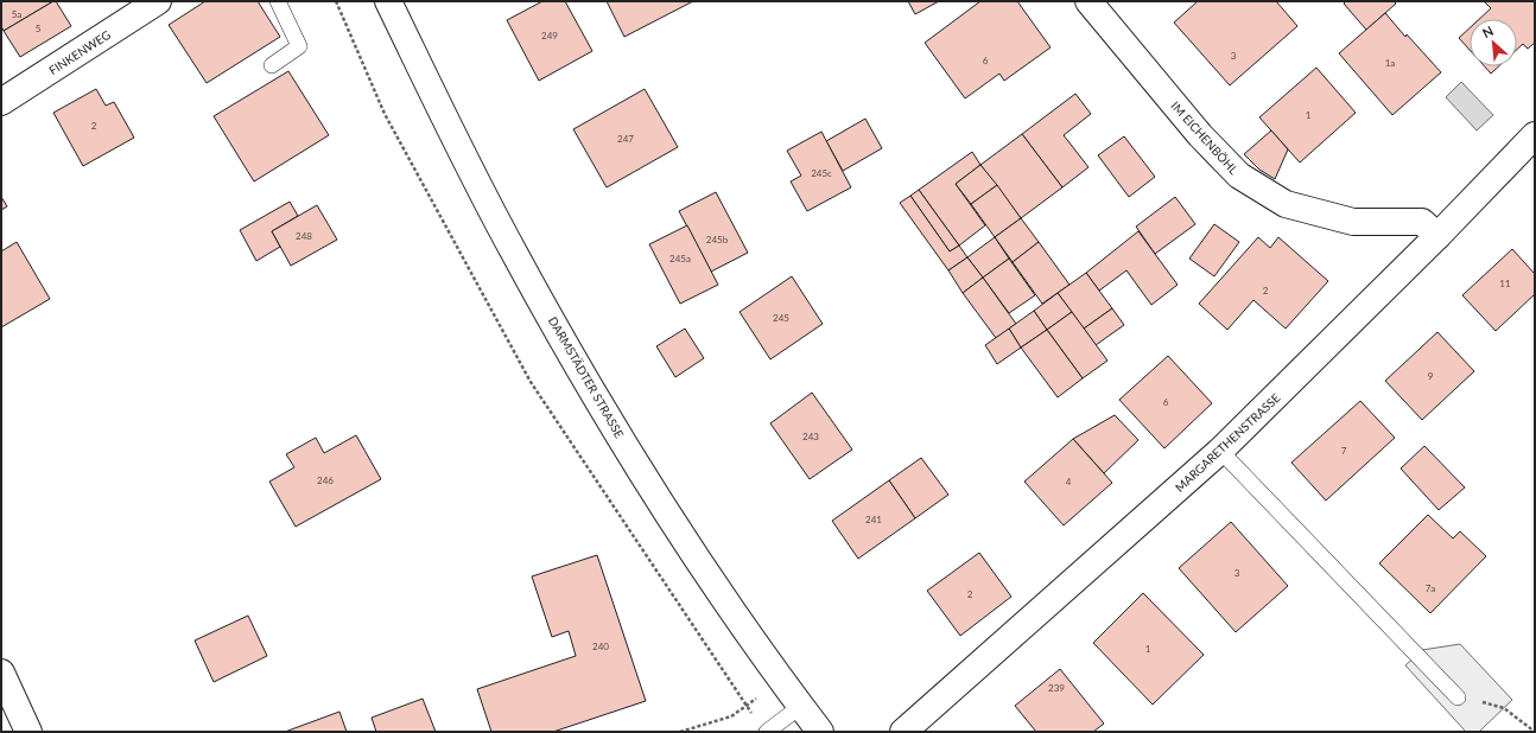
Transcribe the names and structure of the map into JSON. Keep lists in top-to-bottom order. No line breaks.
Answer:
{"streets":{"street":["FINKENWEG","IM EICHENBÖHL","DARMSTÄDTER STRASSE","MARGARETHENSTRASSE"]},"crossings":[["IM EICHENBÖHL","MARGARETHENSTRASSE"]],"house_numbers":["5a","5","249","3","6","1a","1","2","247","245c","248","245b","245a","11","2","245","9","6","243","7","246","4","241","3","7a","2","240","1","239"],"north":"top left"}
